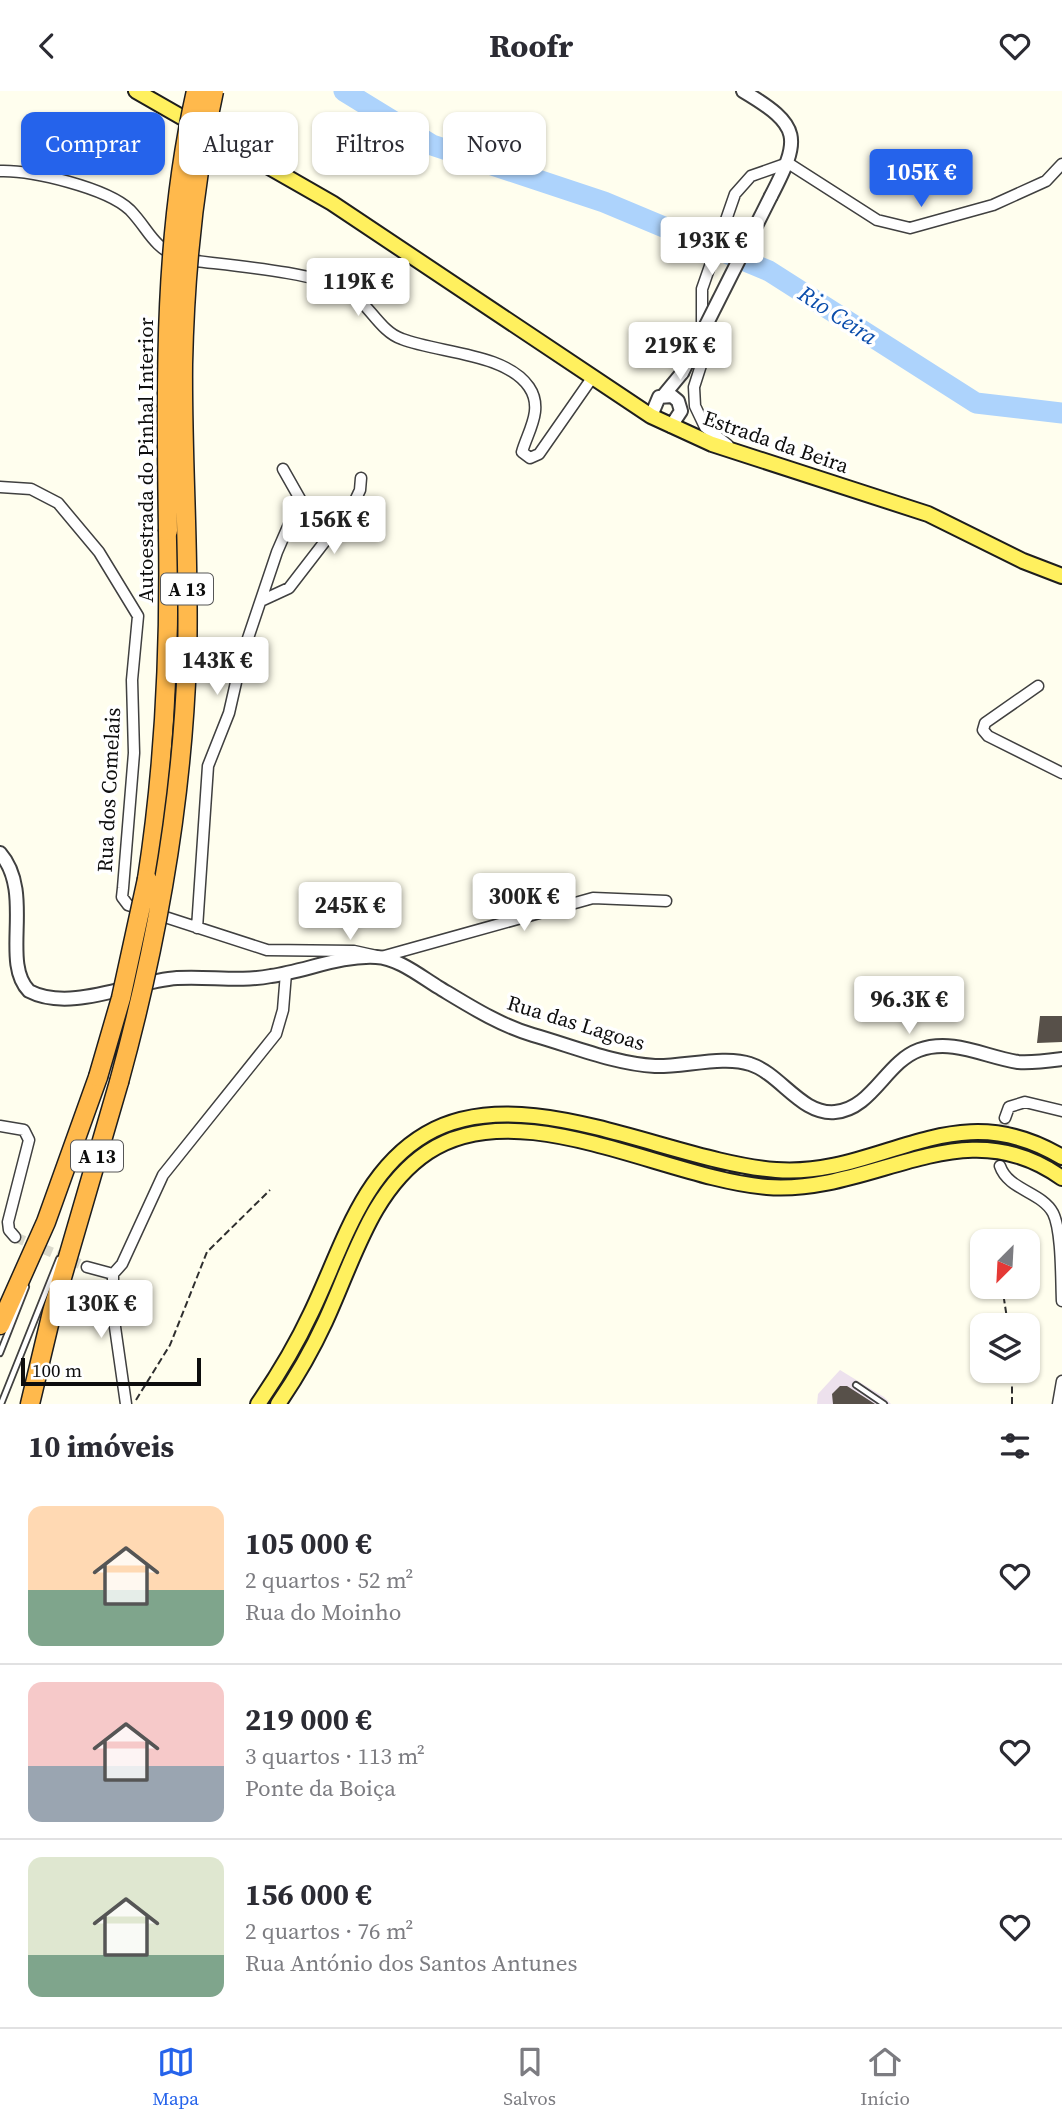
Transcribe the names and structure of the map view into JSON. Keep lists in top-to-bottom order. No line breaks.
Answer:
{"streets":{"highway":["Autoestrada do Pinhal Interior","A 13"],"main road":["Estrada da Beira"],"street":["Rua dos Comelais","Rua das Lagoas"]},"crossings":[["Autoestrada do Pinhal Interior","A 13"],["Rua dos Comelais","Rua das Lagoas"]],"water":["Rio Ceira"],"scale_bar":"100 m","north":"bottom left","page":{"header":"Roofr","chip":["Comprar","Alugar","Filtros","Novo"],"price":["105K €","193K €","119K €","219K €","156K €","143K €","300K €","245K €","96.3K €","130K €"],"scale":"100 m","heading":"10 imóveis","list":[{"name":"105 000 €","note":"2 quartos · 52 m² · Rua do Moinho"},{"name":"219 000 €","note":"3 quartos · 113 m² · Ponte da Boiça"},{"name":"156 000 €","note":"2 quartos · 76 m² · Rua António dos Santos Antunes"}],"tabs":["Mapa","Salvos","Início"]}}
